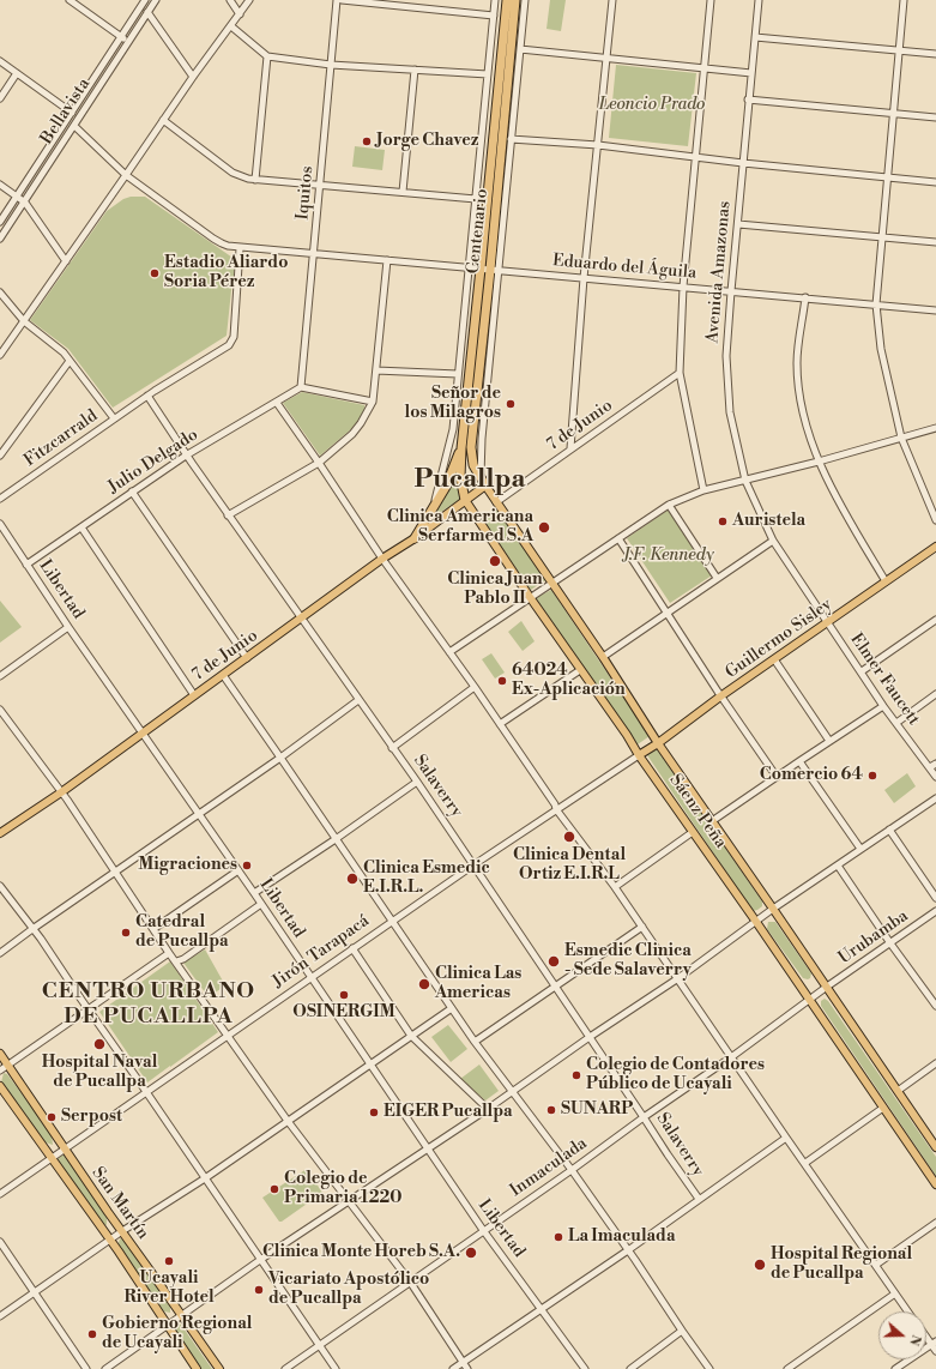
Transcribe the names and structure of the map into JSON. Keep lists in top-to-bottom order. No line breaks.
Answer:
{"streets":{"highway":["Centenario","Sáenz Peña"],"main road":["7 de Junio","Guillermo Sisley","San Martín"],"street":["Bellavista","Iquitos","Eduardo del Águila","Avenida Amazonas","Fitzcarrald","Julio Delgado","Libertad","Elmer Faucett","Salaverry","Urubamba","Jirón Tarapacá","Inmaculada"]},"crossings":[["Bellavista","Eduardo del Águila"],["Iquitos","Eduardo del Águila"],["Iquitos","Julio Delgado"],["Centenario","Eduardo del Águila"],["Centenario","Sáenz Peña"],["Eduardo del Águila","Avenida Amazonas"],["Eduardo del Águila","Fitzcarrald"],["Avenida Amazonas","Elmer Faucett"],["7 de Junio","Libertad"],["7 de Junio","Salaverry"],["7 de Junio","Sáenz Peña"],["Fitzcarrald","Salaverry"],["Julio Delgado","Libertad"],["Julio Delgado","Salaverry"],["Libertad","Jirón Tarapacá"],["Libertad","Inmaculada"],["Guillermo Sisley","Elmer Faucett"],["Guillermo Sisley","Sáenz Peña"],["Guillermo Sisley","Jirón Tarapacá"],["Salaverry","Jirón Tarapacá"],["Salaverry","Inmaculada"],["Sáenz Peña","Urubamba"],["Sáenz Peña","Jirón Tarapacá"],["Sáenz Peña","Inmaculada"],["Urubamba","Inmaculada"],["Jirón Tarapacá","San Martín"]],"districts":["Pucallpa","CENTRO URBANO DE PUCALLPA"],"parks":["Leoncio Prado","J.F. Kennedy"],"places":["Jorge Chavez","Estadio Aliardo Soria Pérez","Señor de los Milagros","Auristela","Clinica Americana Serfarmed S.A","Clinica Juan Pablo II","64024 Ex-Aplicación","Comercio 64","Clinica Dental Ortiz E.I.R.L","Migraciones","Clinica Esmedic E.I.R.L.","Catedral de Pucallpa","Esmedic Clinica - Sede Salaverry","Clinica Las Americas","OSINERGIM","Hospital Naval de Pucallpa","Colegio de Contadores Público de Ucayali","SUNARP","EIGER Pucallpa","Serpost","Colegio de Primaria 1220","La Imaculada","Clinica Monte Horeb S.A.","Ucayali River Hotel","Hospital Regional de Pucallpa","Vicariato Apostólico de Pucallpa","Gobierno Regional de Ucayali"],"north":"right"}
